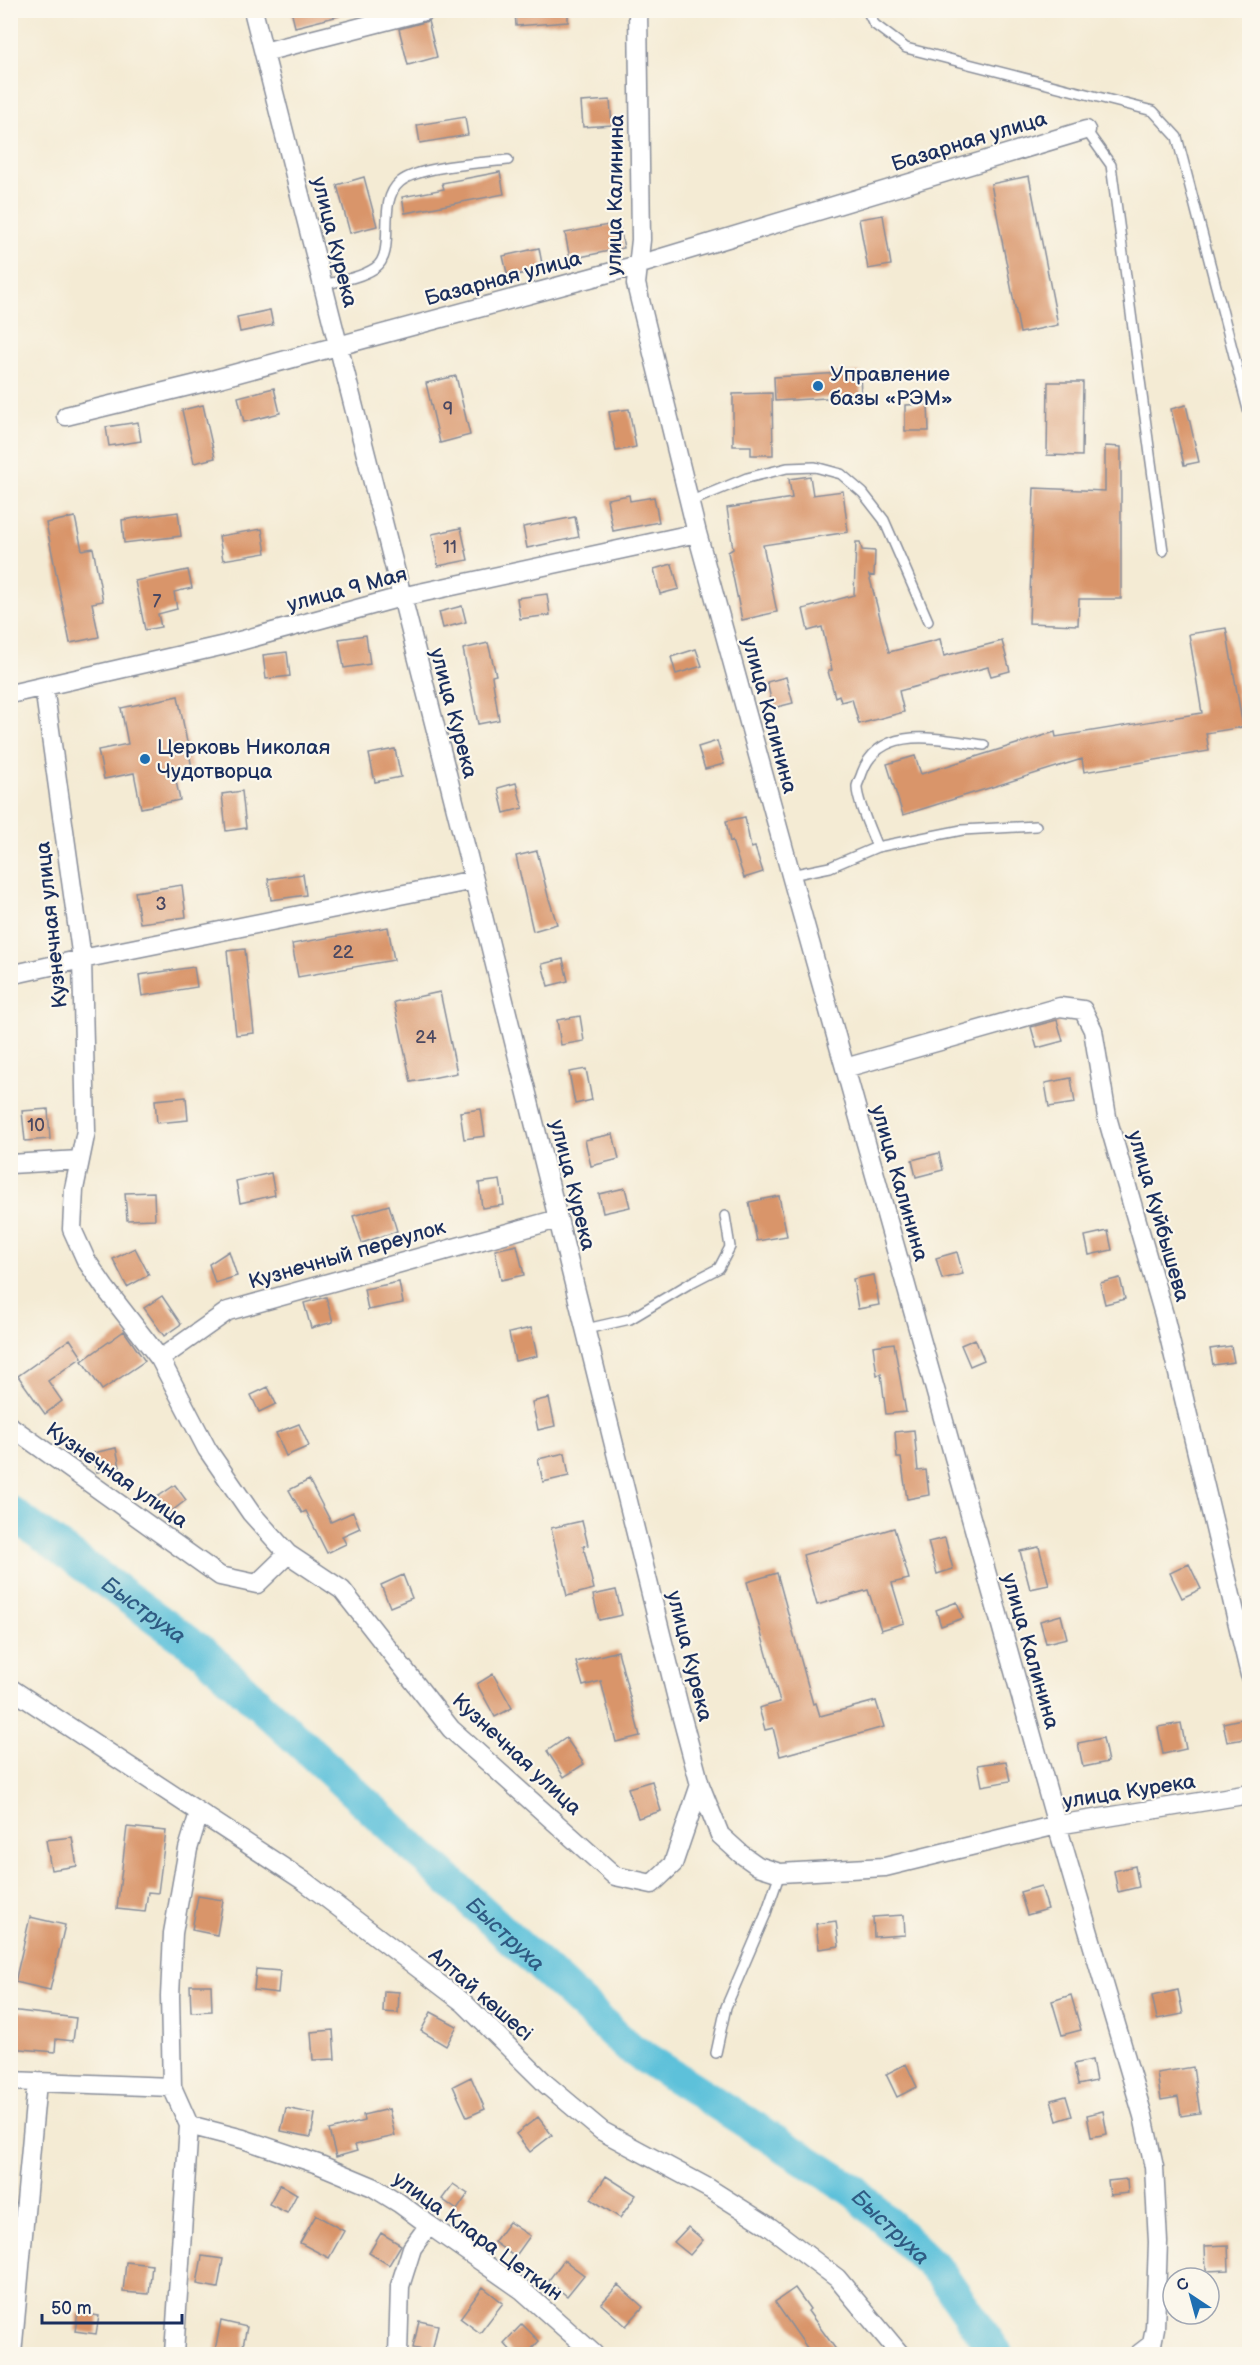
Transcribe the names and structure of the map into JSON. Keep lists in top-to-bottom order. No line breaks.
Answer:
{"streets":{"street":["Базарная улица","улица Калинина","улица Курека","улица 9 Мая","Кузнечная улица","улица Куйбышева","Кузнечный переулок","Алтай көшесі","улица Клара Цеткин"]},"crossings":[["Базарная улица","улица Калинина"],["Базарная улица","улица Курека"],["улица Калинина","улица Курека"],["улица Калинина","улица 9 Мая"],["улица Калинина","улица Куйбышева"],["улица Курека","улица 9 Мая"],["улица Курека","Кузнечная улица"],["улица Курека","Кузнечный переулок"],["улица 9 Мая","Кузнечная улица"],["Кузнечная улица","Кузнечный переулок"]],"water":["Быструха"],"places":["Управление базы «РЭМ»","Церковь Николая Чудотворца"],"house_numbers":["9","11","7","3","22","24","10"],"scale_bar":"50 m","north":"top left"}
